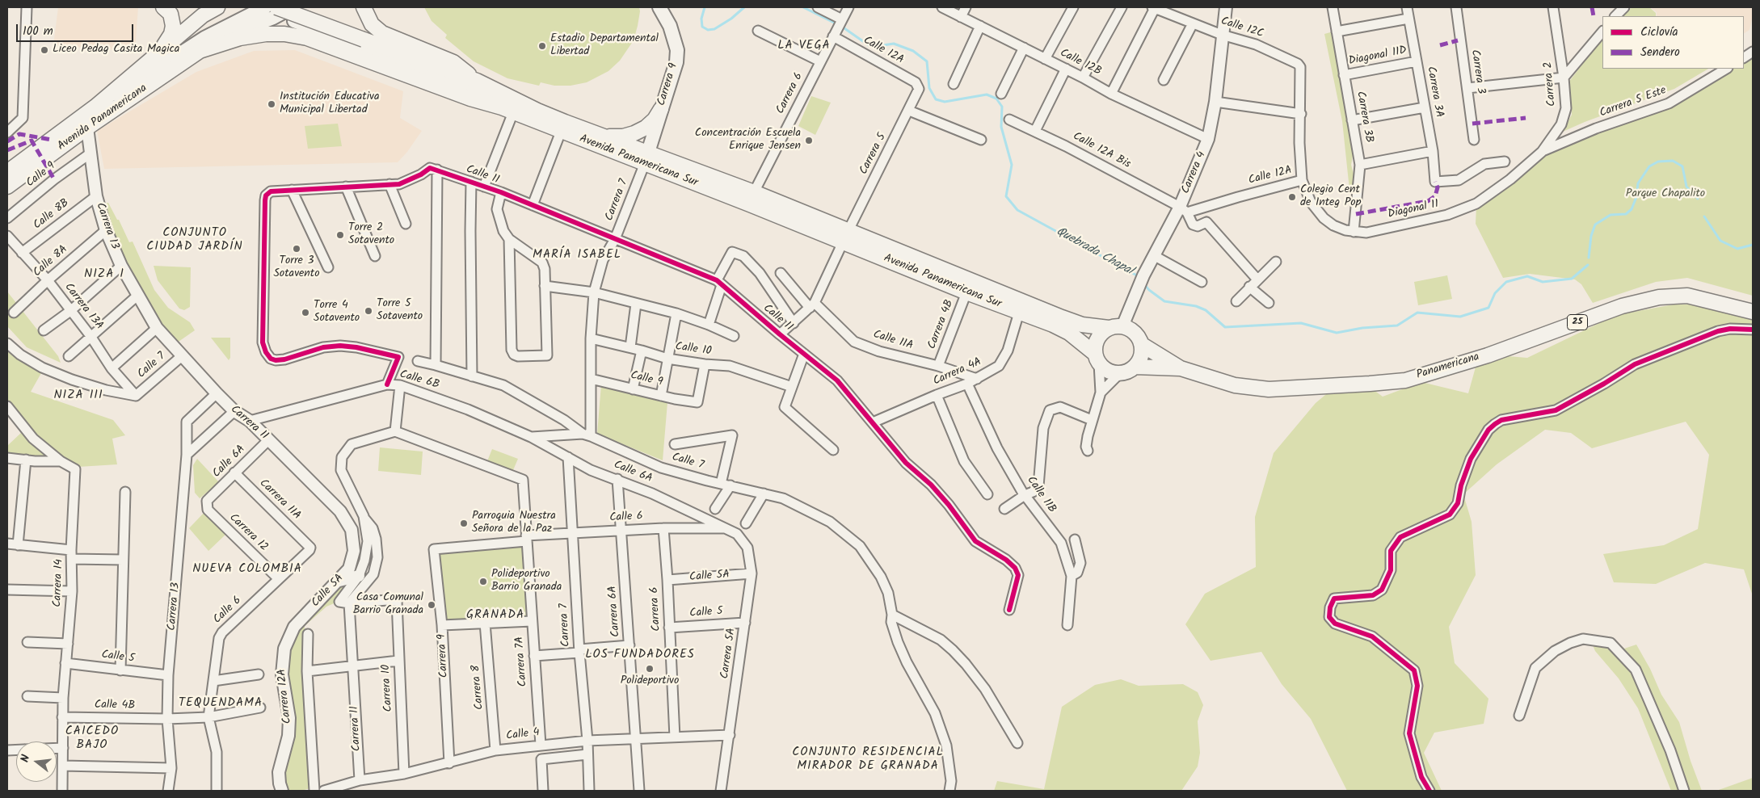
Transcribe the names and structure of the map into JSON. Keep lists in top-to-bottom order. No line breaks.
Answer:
{"streets":{"main road":["Carrera 9","Avenida Panamericana","Avenida Panamericana Sur","25","Panamericana"],"street":["Calle 12C","Calle 12A","Diagonal 11D","Calle 12B","Carrera 3","Carrera 2","Carrera 3A","Carrera 6","Carrera 5 Este","Carrera 3B","Calle 12A Bis","Carrera 5","Carrera 4","Calle 9","Calle 11","Carrera 7","Diagonal 11","Calle 8B","Carrera 13","Calle 8A","Carrera 13A","Carrera 4B","Calle 11A","Calle 10","Calle 7","Carrera 4A","Calle 6B","Carrera 11","Calle 6A","Calle 11B","Carrera 11A","Calle 6","Carrera 12","Calle 5A","Carrera 14","Carrera 6A","Calle 5","Carrera 5A","Carrera 7A","Carrera 8","Carrera 10","Carrera 12A","Calle 4B","Calle 4"]},"crossings":[["Calle 12C","Carrera 4"],["Calle 12A","Carrera 6"],["Calle 12A","Carrera 3B"],["Calle 12A","Calle 12A Bis"],["Calle 12A","Carrera 5"],["Calle 12A","Carrera 4"],["Calle 12A","Diagonal 11"],["Diagonal 11D","Carrera 3A"],["Diagonal 11D","Carrera 3B"],["Calle 12B","Carrera 4"],["Carrera 2","Carrera 5 Este"],["Carrera 2","Diagonal 11"],["Carrera 9","Avenida Panamericana Sur"],["Carrera 9","Carrera 7"],["Carrera 9","Calle 6"],["Carrera 9","Calle 4"],["Carrera 6","Avenida Panamericana Sur"],["Carrera 6","Calle 6"],["Carrera 6","Calle 5A"],["Carrera 6","Calle 5"],["Carrera 6","Calle 4"],["Carrera 5 Este","Diagonal 11"],["Carrera 3B","Diagonal 11"],["Avenida Panamericana","Avenida Panamericana Sur"],["Avenida Panamericana","Carrera 13"],["Calle 12A Bis","Carrera 4"],["Carrera 5","Avenida Panamericana Sur"],["Carrera 5","Calle 11"],["Carrera 5","Calle 11A"],["Avenida Panamericana Sur","Carrera 4"],["Avenida Panamericana Sur","Carrera 7"],["Avenida Panamericana Sur","Carrera 4B"],["Avenida Panamericana Sur","Panamericana"],["Avenida Panamericana Sur","Carrera 4A"],["Carrera 4","Panamericana"],["Calle 9","Carrera 7"],["Calle 9","Carrera 13"],["Calle 9","Calle 10"],["Calle 11","Carrera 7"],["Calle 11","Carrera 4A"],["Carrera 7","Calle 10"],["Carrera 7","Calle 7"],["Carrera 7","Calle 6A"],["Carrera 7","Calle 6"],["Carrera 7","Calle 4"],["Calle 8B","Carrera 13"],["Calle 8B","Carrera 13A"],["Carrera 13","Calle 8A"],["Carrera 13","Carrera 11"],["Carrera 13","Calle 5"],["Carrera 13","Calle 4B"],["Calle 8A","Carrera 13A"],["Carrera 13A","Calle 7"],["Carrera 4B","Calle 11A"],["Calle 11A","Carrera 4A"],["Calle 7","Carrera 11"],["Carrera 4A","Calle 11B"],["Calle 6B","Carrera 11"],["Calle 6B","Calle 6A"],["Carrera 11","Calle 6A"],["Carrera 11","Calle 5A"],["Carrera 11","Carrera 10"],["Carrera 11","Calle 4"],["Calle 6A","Carrera 11A"],["Calle 6A","Calle 6"],["Calle 6A","Carrera 12"],["Calle 6A","Carrera 6A"],["Calle 6A","Carrera 5A"],["Carrera 11A","Calle 6"],["Calle 6","Carrera 12"],["Calle 6","Carrera 6A"],["Calle 6","Carrera 5A"],["Calle 6","Carrera 7A"],["Calle 6","Calle 4B"],["Calle 5A","Carrera 5A"],["Calle 5A","Carrera 12A"],["Carrera 14","Calle 5"],["Carrera 14","Calle 4B"],["Carrera 6A","Calle 4"],["Calle 5","Carrera 5A"],["Carrera 5A","Calle 4"],["Carrera 7A","Calle 4"],["Carrera 8","Calle 4"],["Carrera 10","Calle 4"]],"districts":["LA VEGA","CONJUNTO CIUDAD JARDÍN","MARÍA ISABEL","NIZA I","NIZA III","NUEVA COLOMBIA","GRANADA","LOS FUNDADORES","TEQUENDAMA","CAICEDO BAJO","CONJUNTO RESIDENCIAL MIRADOR DE GRANADA"],"water":["Quebrada Chapal"],"parks":["Parque Chapalito"],"places":["Estadio Departamental Libertad","Liceo Pedag Casita Magica","Institución Educativa Municipal Libertad","Concentración Escuela Enrique Jensen","Colegio Cent de Integ Pop","Torre 2 Sotavento","Torre 3 Sotavento","Torre 5 Sotavento","Torre 4 Sotavento","Parroquia Nuestra Señora de la Paz","Polideportivo Barrio Granada","Casa Comunal Barrio Granada","Polideportivo"],"legend":["Ciclovía","Sendero"],"scale_bar":"100 m","north":"left"}
